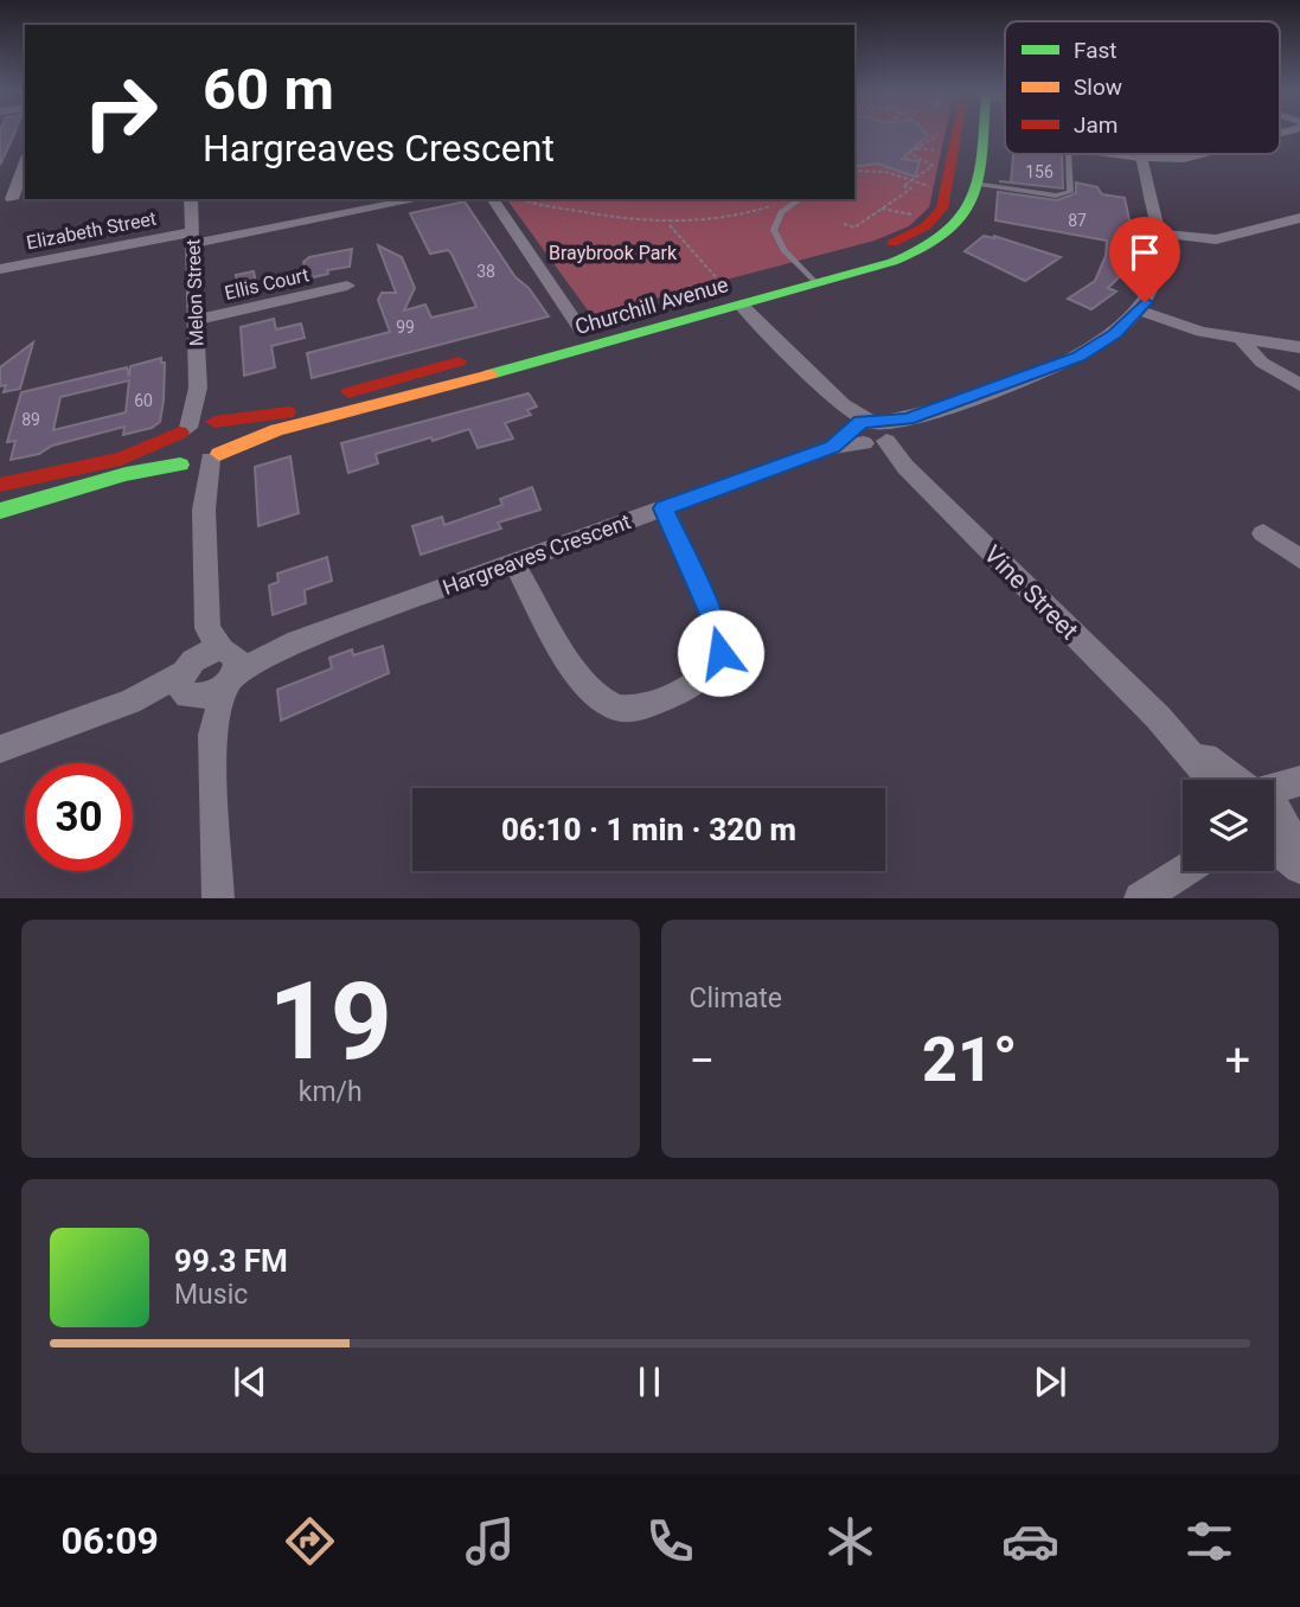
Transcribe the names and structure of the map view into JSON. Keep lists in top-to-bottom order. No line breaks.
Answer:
{"streets":{"main road":["Churchill Avenue"],"street":["Elizabeth Street","Ellis Court","Melon Street","Hargreaves Crescent","Vine Street"]},"crossings":[["Elizabeth Street","Melon Street"],["Ellis Court","Melon Street"],["Melon Street","Churchill Avenue"],["Churchill Avenue","Vine Street"],["Hargreaves Crescent","Vine Street"]],"parks":["Braybrook Park"],"house_numbers":["156","87","38","99","60","89"],"legend":["Fast","Slow","Jam"],"page":{"turn":["60 m","Hargreaves Crescent"],"limit":"30","trip":"06:10 · 1 min · 320 m","tile":[["19","km/h"],"Climate"],"heat":["−","21°","+"],"song":["99.3 FM","Music"],"tabs":"06:09"}}
